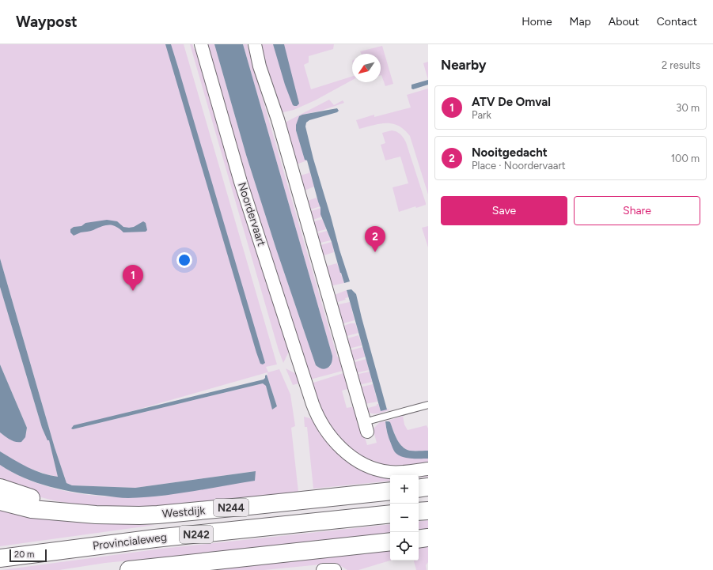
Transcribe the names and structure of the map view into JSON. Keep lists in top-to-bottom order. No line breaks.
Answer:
{"streets":{"main road":["N244","Westdijk","N242","Provincialeweg"],"street":["Noordervaart"]},"scale_bar":"20 m","north":"bottom left","page":{"header":"Waypost","nav":["Home","Map","About","Contact"],"heading":["Nearby","2 results"],"list":[{"mark":"1","name":"ATV De Omval","note":"Park","value":"30 m"},{"mark":"2","name":"Nooitgedacht","note":"Place · Noordervaart","value":"100 m"}],"buttons":["Save","Share"],"pins":["2","1"],"map_buttons":["+","−"],"scale":"20 m"}}
